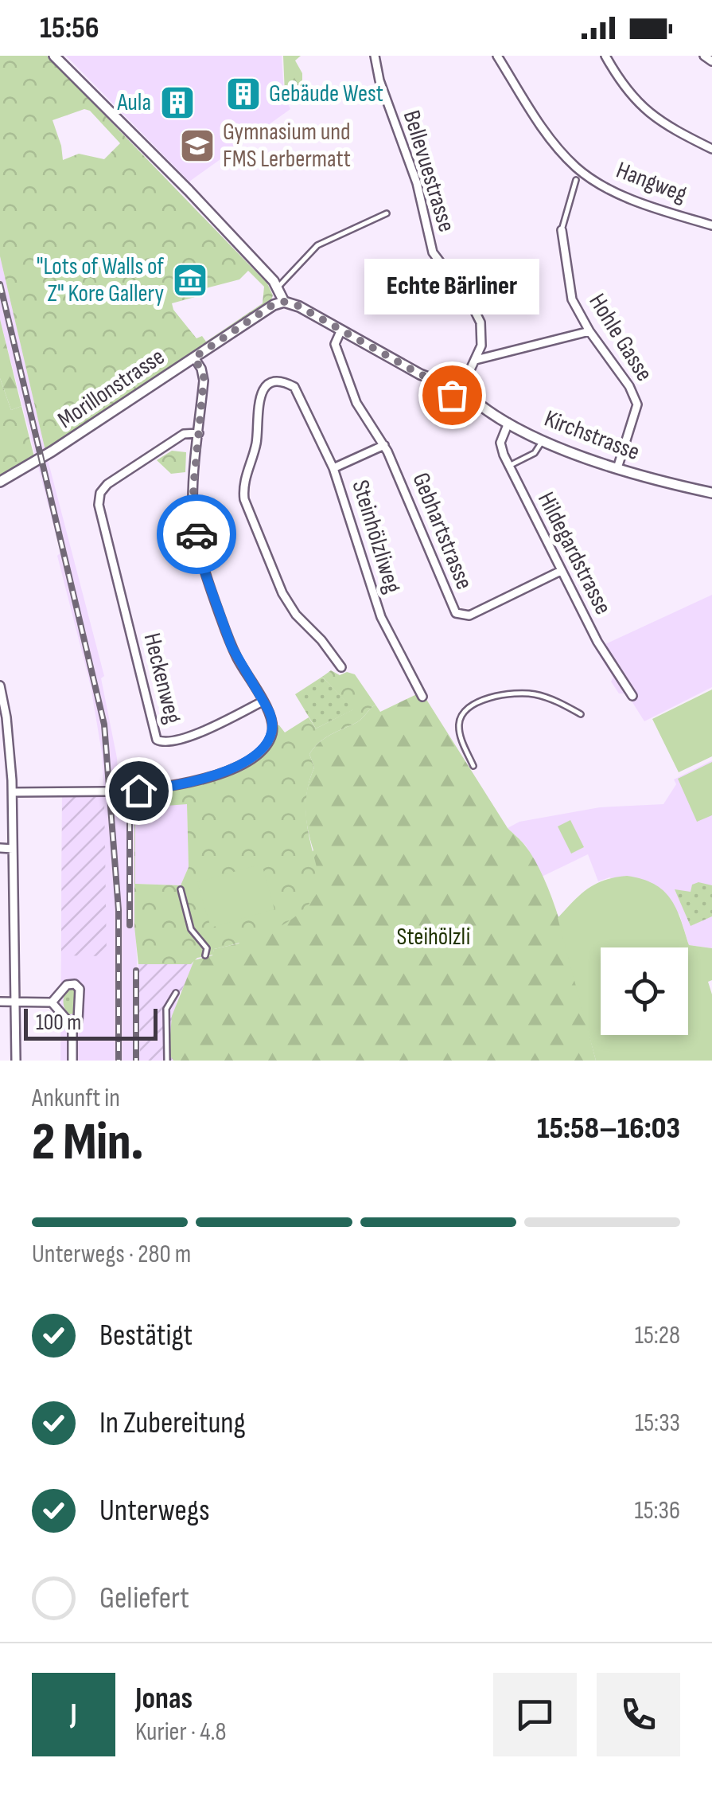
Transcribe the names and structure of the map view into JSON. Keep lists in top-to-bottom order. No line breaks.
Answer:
{"streets":{"street":["Bellevuestrasse","Hangweg","Hohle Gasse","Morillonstrasse","Kirchstrasse","Gebhartstrasse","Steinhölzliweg","Hildegardstrasse","Heckenweg"]},"crossings":[["Bellevuestrasse","Kirchstrasse"],["Hohle Gasse","Kirchstrasse"],["Morillonstrasse","Kirchstrasse"],["Kirchstrasse","Steinhölzliweg"],["Kirchstrasse","Hildegardstrasse"],["Gebhartstrasse","Steinhölzliweg"],["Gebhartstrasse","Hildegardstrasse"]],"parks":["Steihölzli"],"places":{"building":["Gebäude West","Aula"],"school or university":["Gymnasium und FMS Lerbermatt"],"museum":["\"Lots of Walls of Z\" Kore Gallery"],"other":["Echte Bärliner"]},"scale_bar":"100 m","page":{"status":"15:56","bubble":"Echte Bärliner","scale":"100 m","heading":["2 Min.","Ankunft in","15:58–16:03"],"panel":["Jonas","Kurier · 4.8"],"bar":"Unterwegs · 280 m","list":[["Bestätigt","15:28"],["In Zubereitung","15:33"],["Unterwegs","15:36"],"Geliefert"],"round":"J"}}
